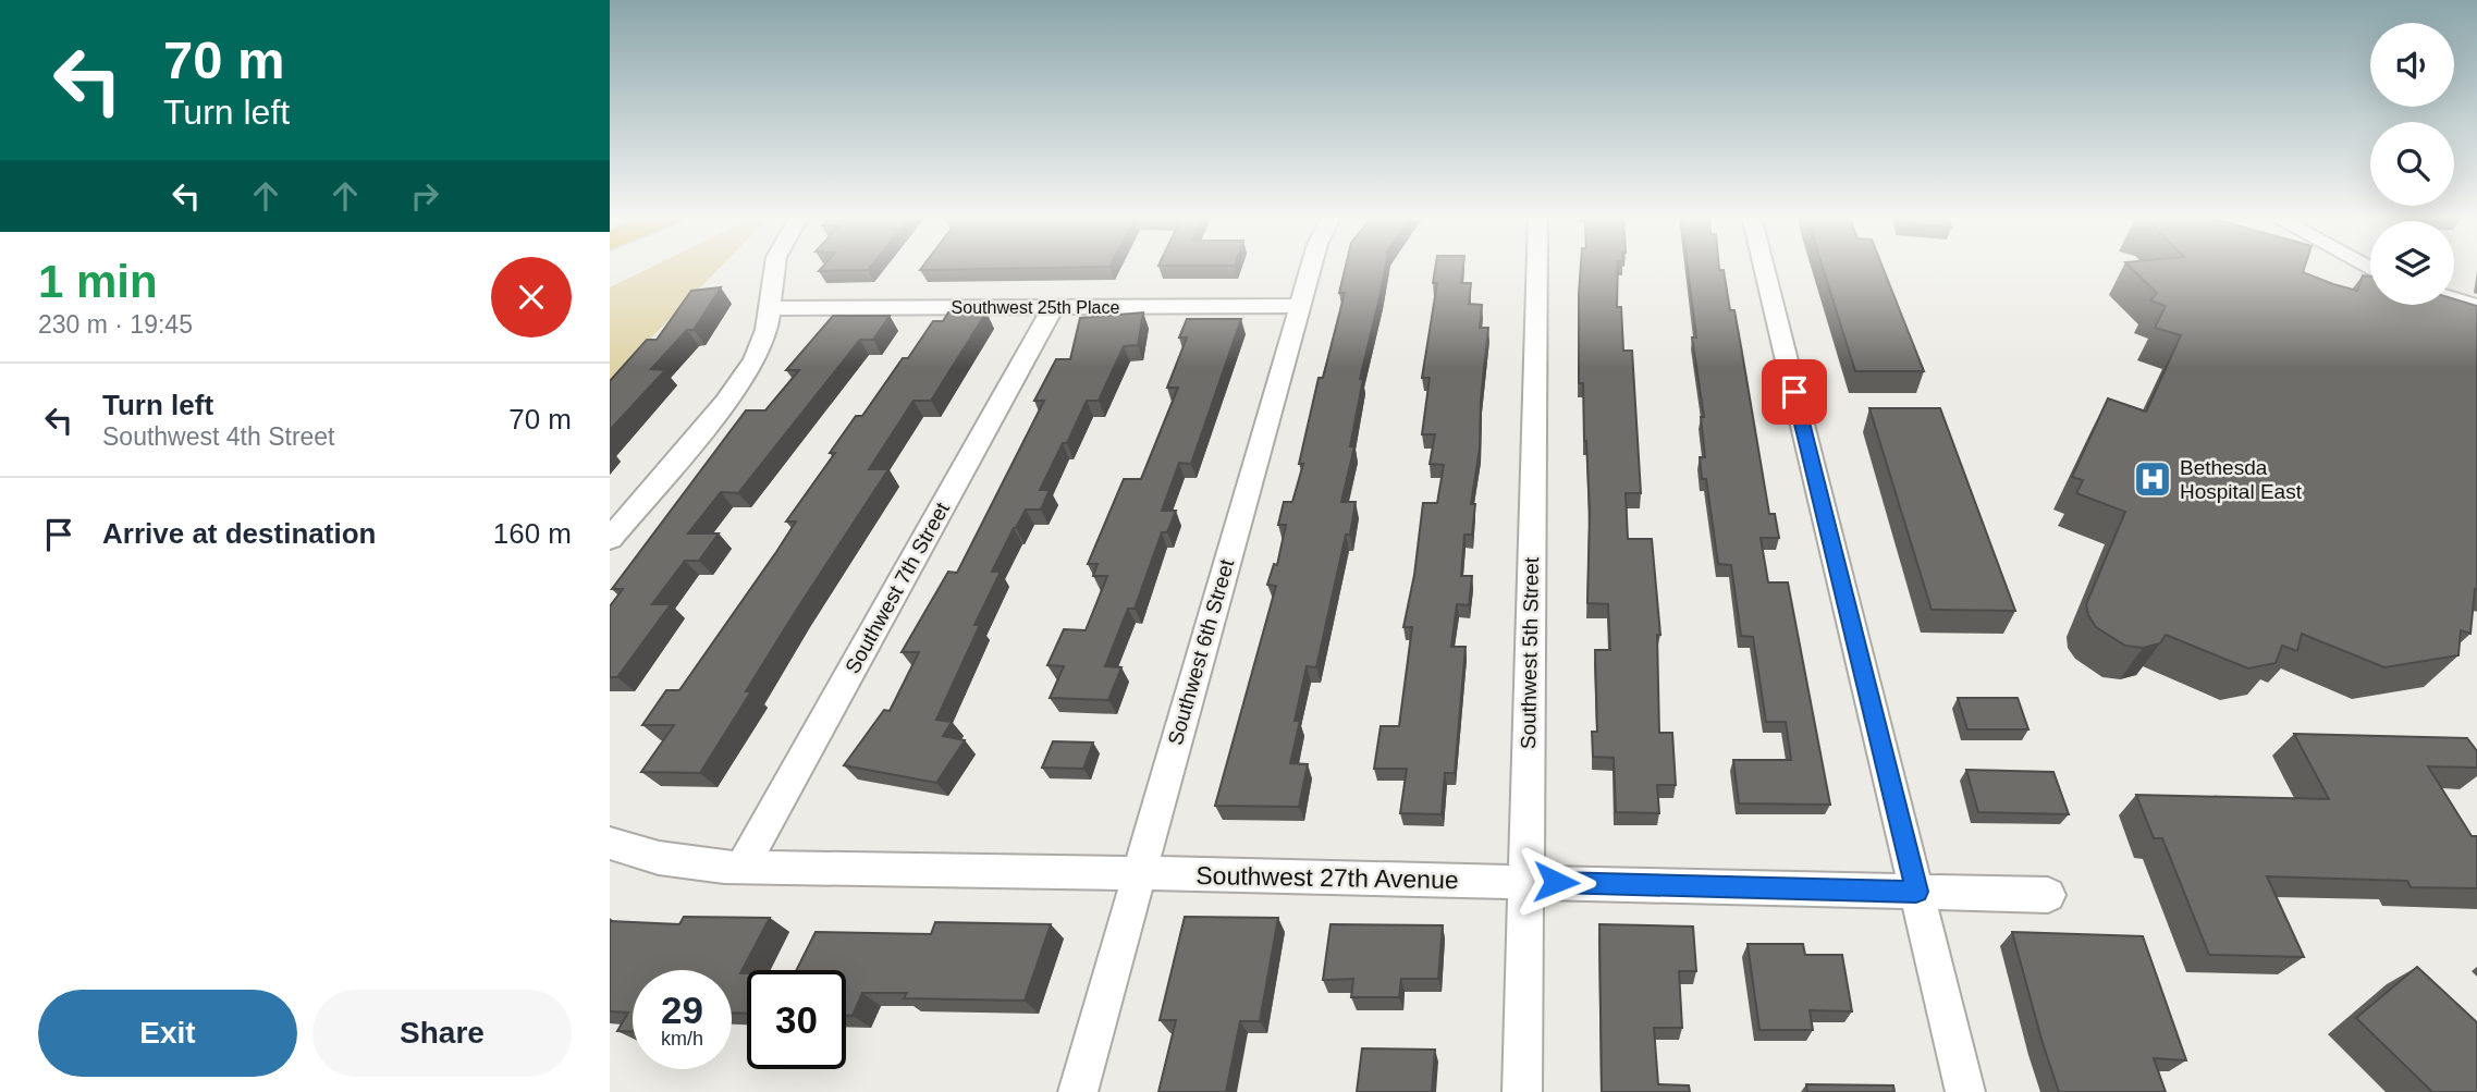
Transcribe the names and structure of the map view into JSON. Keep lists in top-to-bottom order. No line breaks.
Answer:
{"streets":{"street":["Southwest 25th Place","Southwest 7th Street","Southwest 6th Street","Southwest 5th Street","Southwest 27th Avenue"]},"crossings":[["Southwest 25th Place","Southwest 7th Street"],["Southwest 25th Place","Southwest 6th Street"],["Southwest 7th Street","Southwest 27th Avenue"],["Southwest 6th Street","Southwest 27th Avenue"],["Southwest 5th Street","Southwest 27th Avenue"]],"places":{"hospital":["Bethesda Hospital East"]},"page":{"turn":["70 m","Turn left"],"heading":["1 min","230 m · 19:45"],"list":[{"name":"Turn left","note":"Southwest 4th Street","value":"70 m"},{"name":"Arrive at destination","value":"160 m"}],"speed":"29 km/h","limit":"30","buttons":["Exit","Share"]}}
